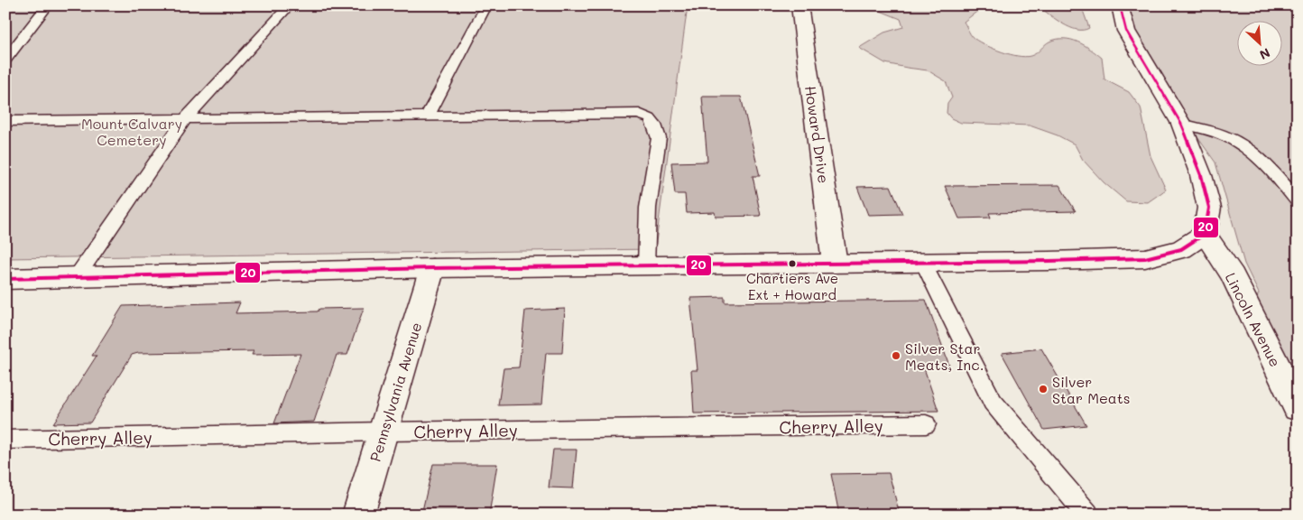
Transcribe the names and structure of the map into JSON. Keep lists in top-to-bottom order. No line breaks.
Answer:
{"streets":{"street":["Howard Drive","Lincoln Avenue","Pennsylvania Avenue"],"lane":["Cherry Alley"]},"crossings":[["Pennsylvania Avenue","Cherry Alley"]],"parks":["Mount Calvary Cemetery"],"places":["Chartiers Ave Ext + Howard","Silver Star Meats, Inc.","Silver Star Meats"],"lines":["transit line 20"],"north":"bottom right"}
